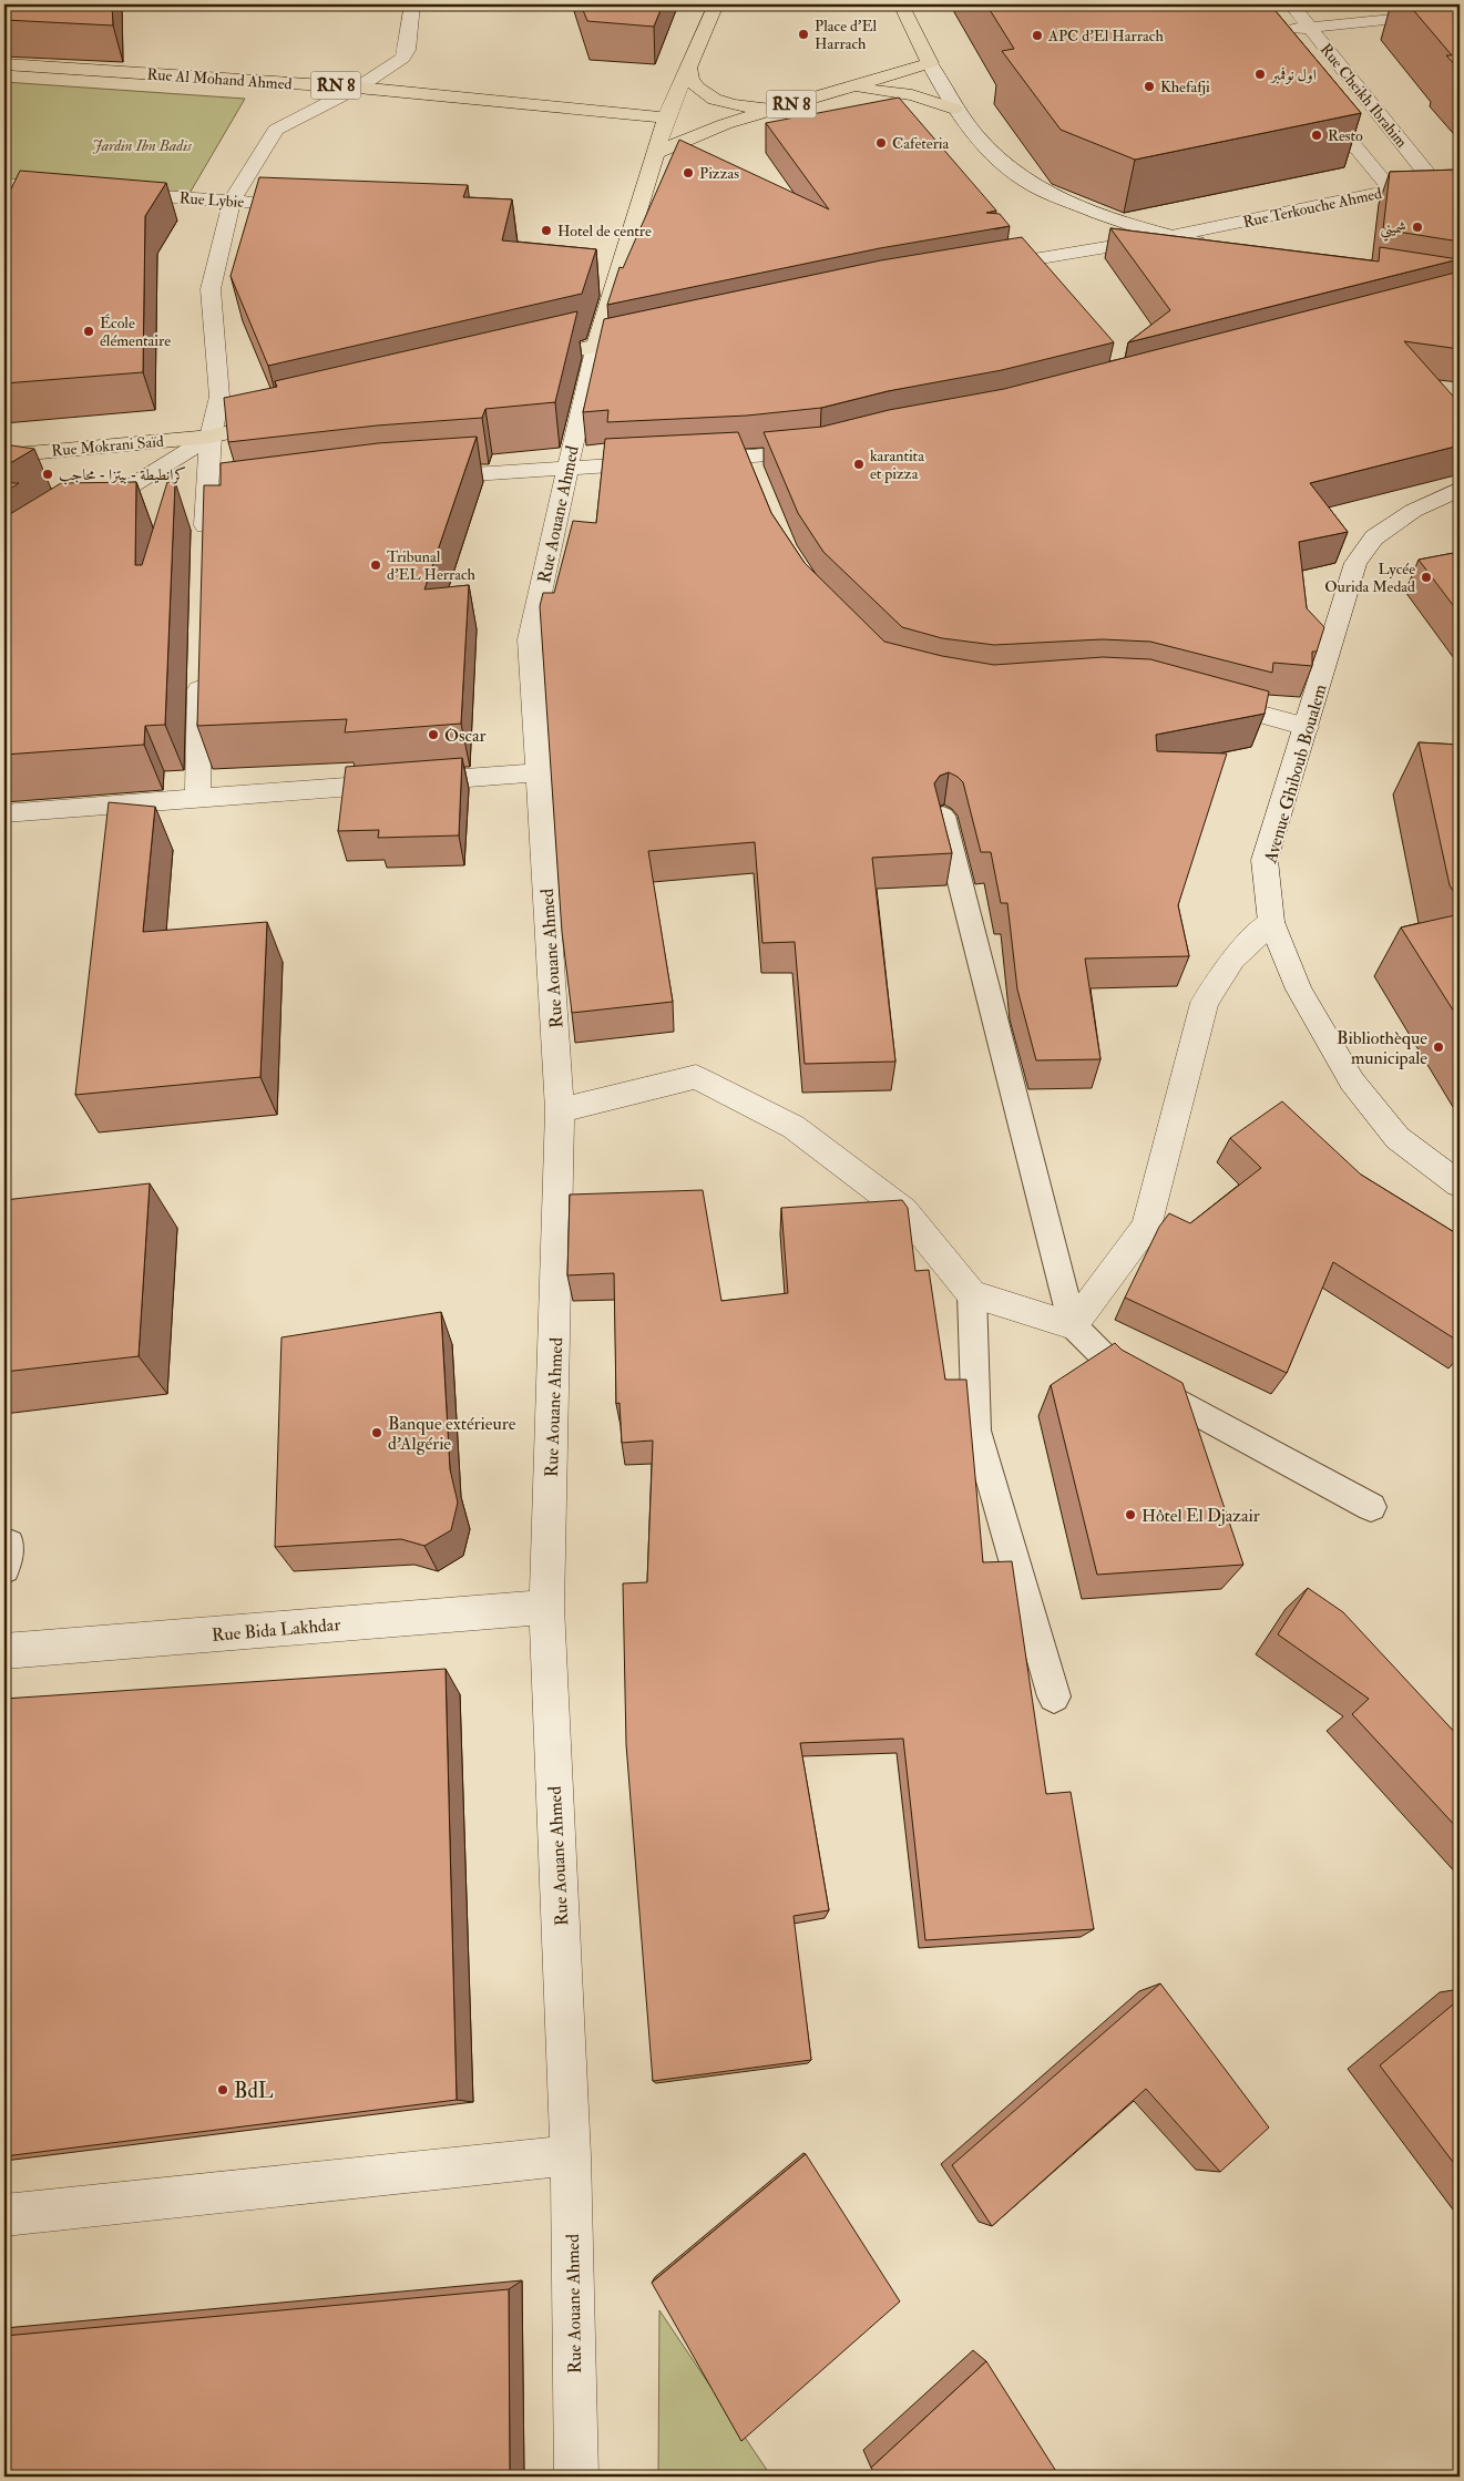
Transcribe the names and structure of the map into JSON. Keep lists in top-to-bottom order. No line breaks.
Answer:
{"streets":{"main road":["Rue Al Mohand Ahmed","RN 8","Rue Mokrani Saïd"],"street":["Rue Cheikh Ibrahim","Rue Lybie","Rue Terkouche Ahmed","Rue Aouane Ahmed","Avenue Ghiboub Boualem","Rue Bida Lakhdar"]},"crossings":[["Rue Cheikh Ibrahim","Rue Terkouche Ahmed"],["Rue Aouane Ahmed","Rue Bida Lakhdar"]],"parks":["Jardin Ibn Badis"],"places":["Place d'El Harrach","APC d'El Harrach","اول نوفمبر","Khefafji","Resto","Cafeteria","Pizzas","شميني","Hotel de centre","École élémentaire","karantita et pizza","كرانطيطة - بيتزا - محاجب","Tribunal d'EL Herrach","Lycée Ourida Medad","Oscar","Bibliothèque municipale","Banque extérieure d'Algérie","Hôtel El Djazair","BdL"]}
